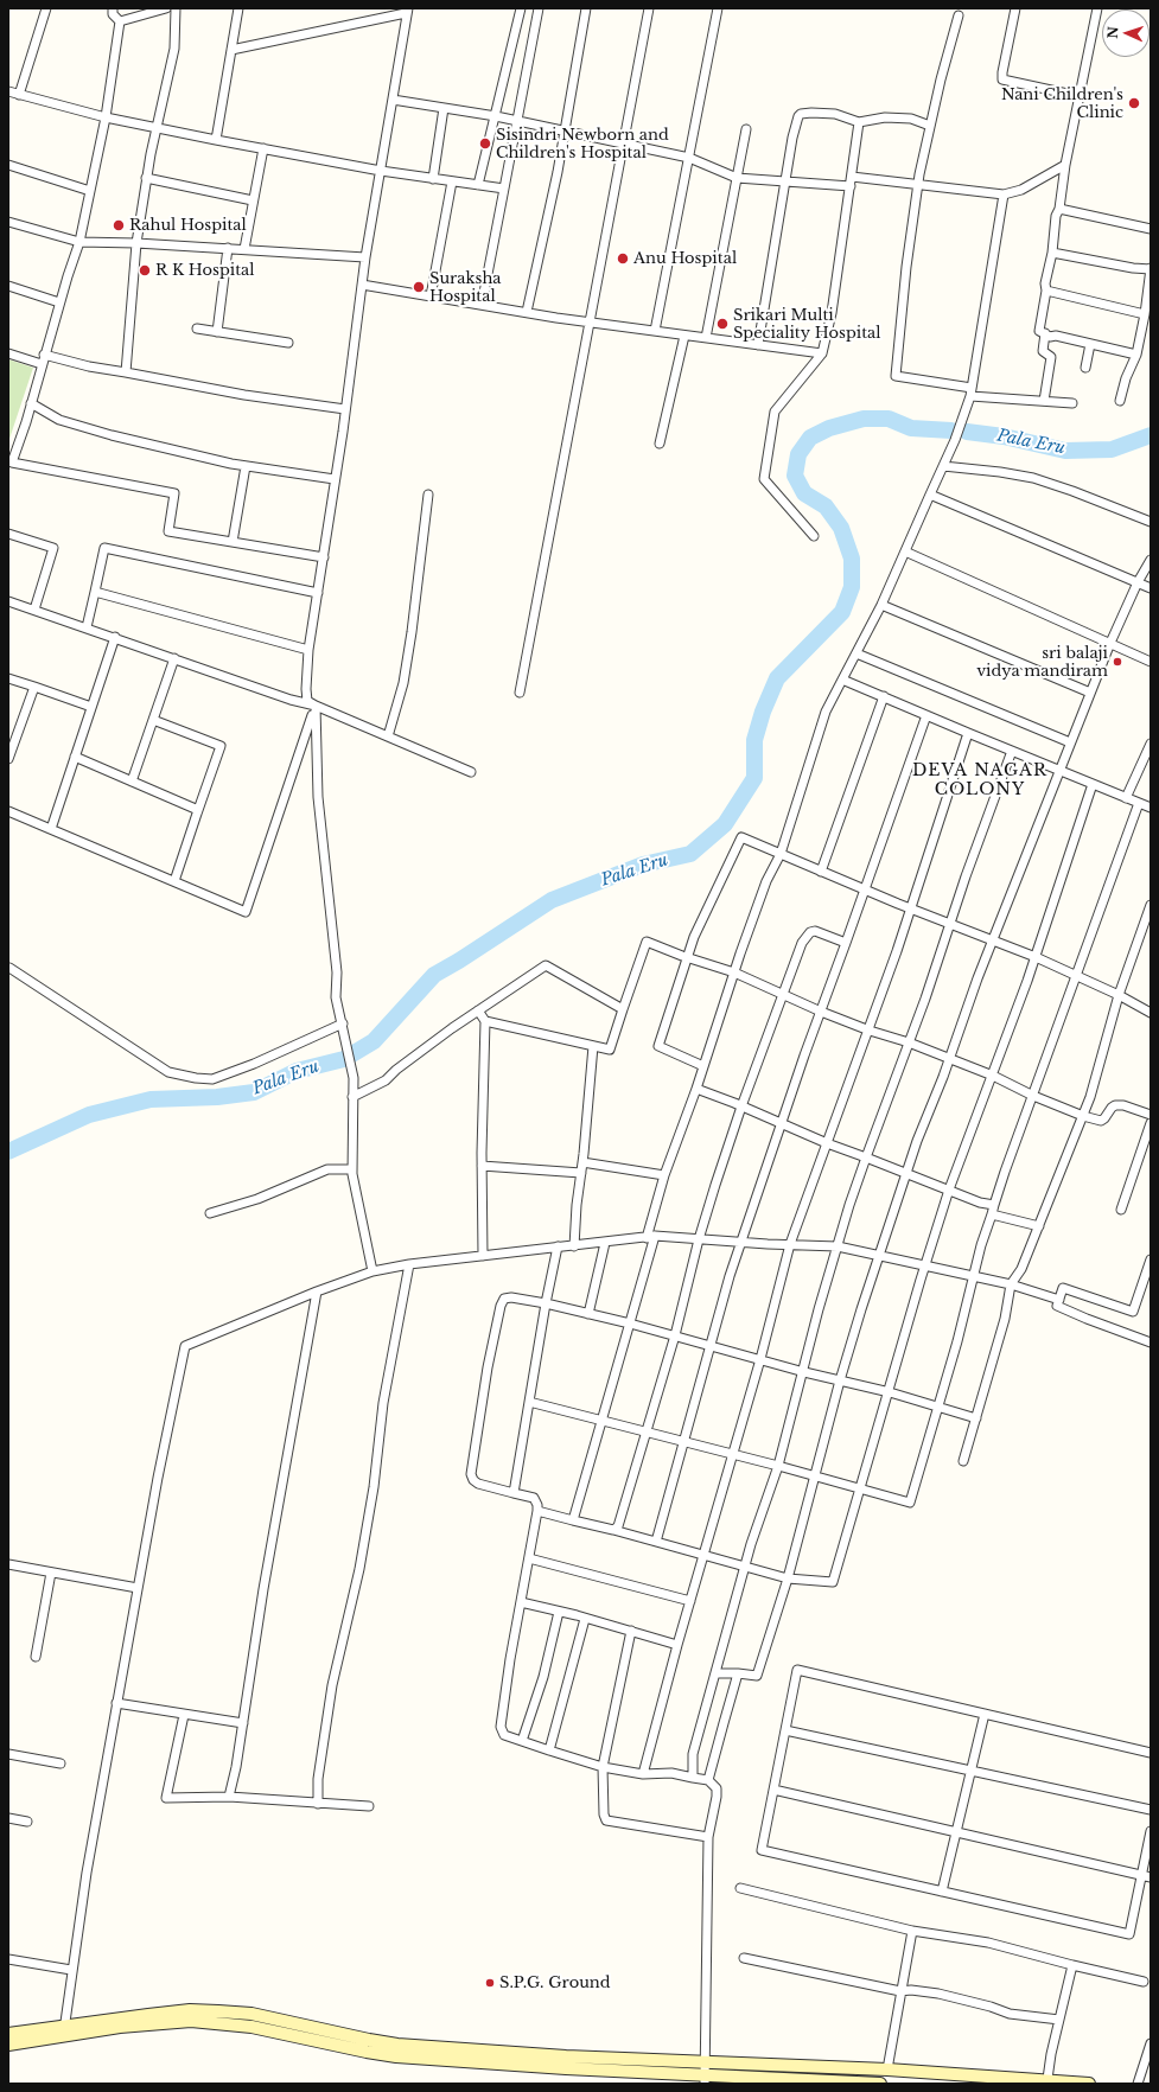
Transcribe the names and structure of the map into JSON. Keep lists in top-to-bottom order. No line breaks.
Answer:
{"districts":["DEVA NAGAR COLONY"],"water":["Pala Eru"],"places":["Nani Children's Clinic","Sisindri Newborn and Children's Hospital","Rahul Hospital","Anu Hospital","R K Hospital","Suraksha Hospital","Srikari Multi Speciality Hospital","sri balaji vidya mandiram","S.P.G. Ground"],"north":"left"}
